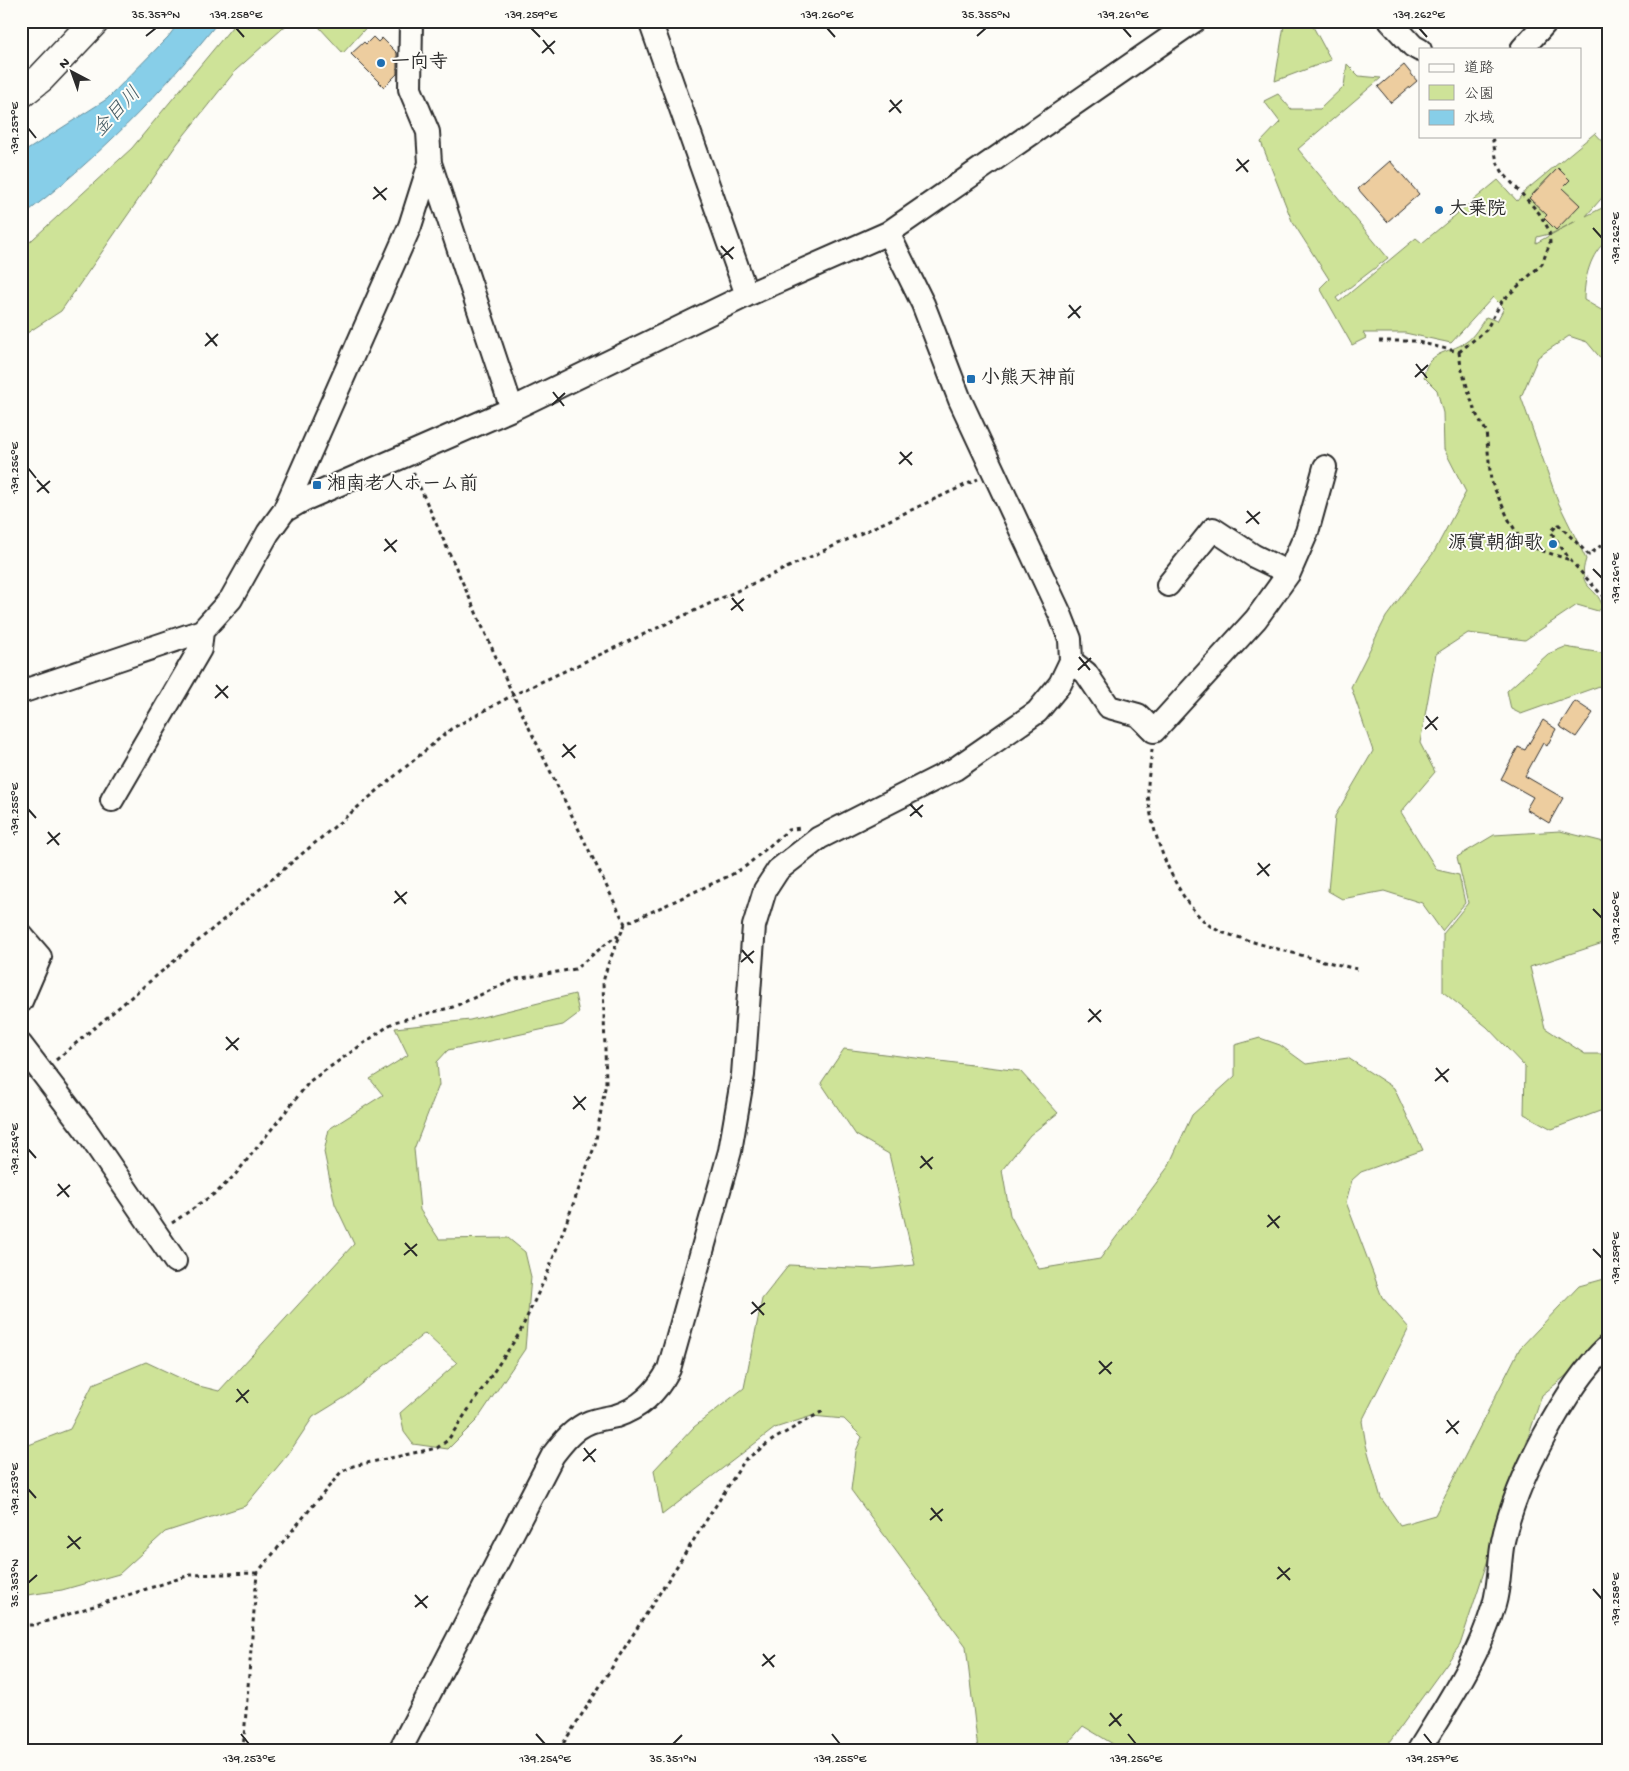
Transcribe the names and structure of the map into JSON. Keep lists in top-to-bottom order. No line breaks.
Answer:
{"water":["金目川"],"places":{"other":["一向寺","大乗院","源實朝御歌"],"transit":["小熊天神前","湘南老人ホーム前"]},"legend":["道路","公園","水域"],"north":"top left","coordinates":["35.357°N","139.258°E","139.259°E","139.260°E","35.355°N","139.261°E","139.262°E","139.257°E","139.256°E","139.255°E","139.254°E","139.253°E","35.353°N","35.351°N"]}
